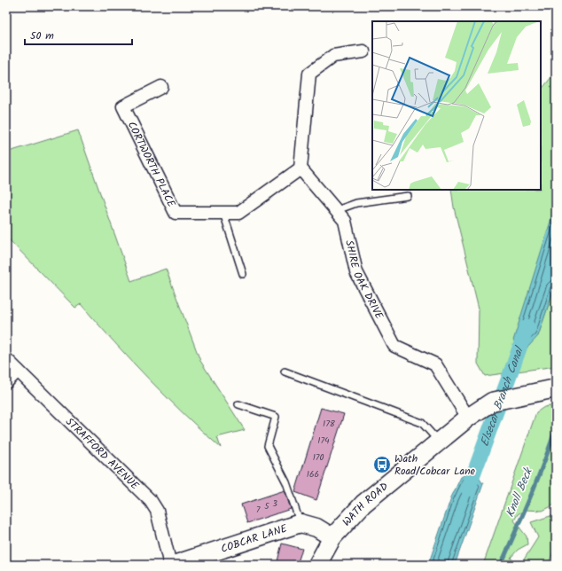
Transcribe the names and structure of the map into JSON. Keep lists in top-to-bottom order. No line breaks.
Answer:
{"streets":{"main road":["WATH ROAD","COBCAR LANE"],"street":["CORTWORTH PLACE","SHIRE OAK DRIVE","STRAFFORD AVENUE"]},"crossings":[["CORTWORTH PLACE","SHIRE OAK DRIVE"],["SHIRE OAK DRIVE","WATH ROAD"],["WATH ROAD","COBCAR LANE"]],"water":["Elsecar Branch Canal","Knoll Beck"],"places":{"bus stop":["Wath Road/Cobcar Lane"]},"house_numbers":["178","174","170","166","3","5","7"],"scale_bar":"50 m"}
